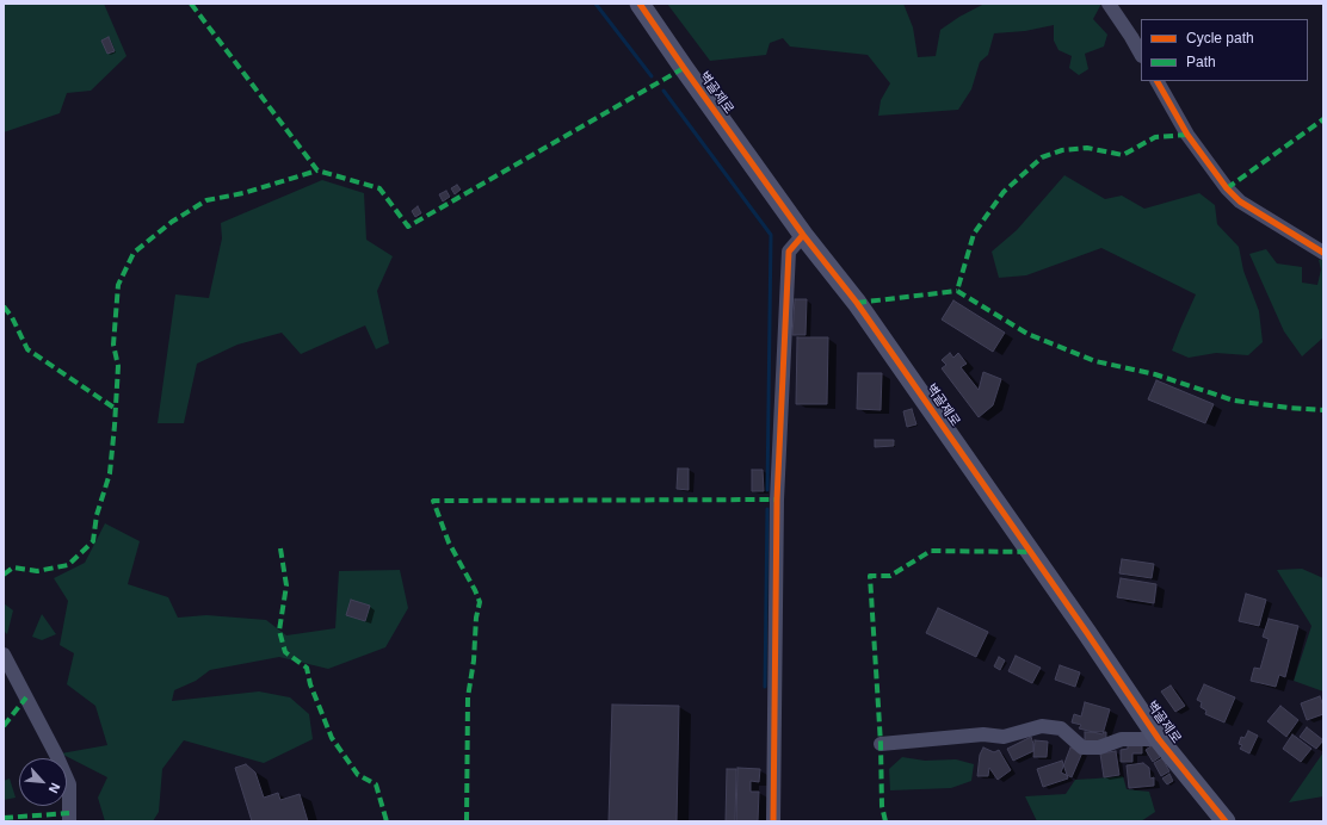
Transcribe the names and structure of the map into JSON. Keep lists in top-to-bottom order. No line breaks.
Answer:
{"streets":{"street":["벽골제로"]},"legend":["Cycle path","Path"],"north":"bottom right"}
